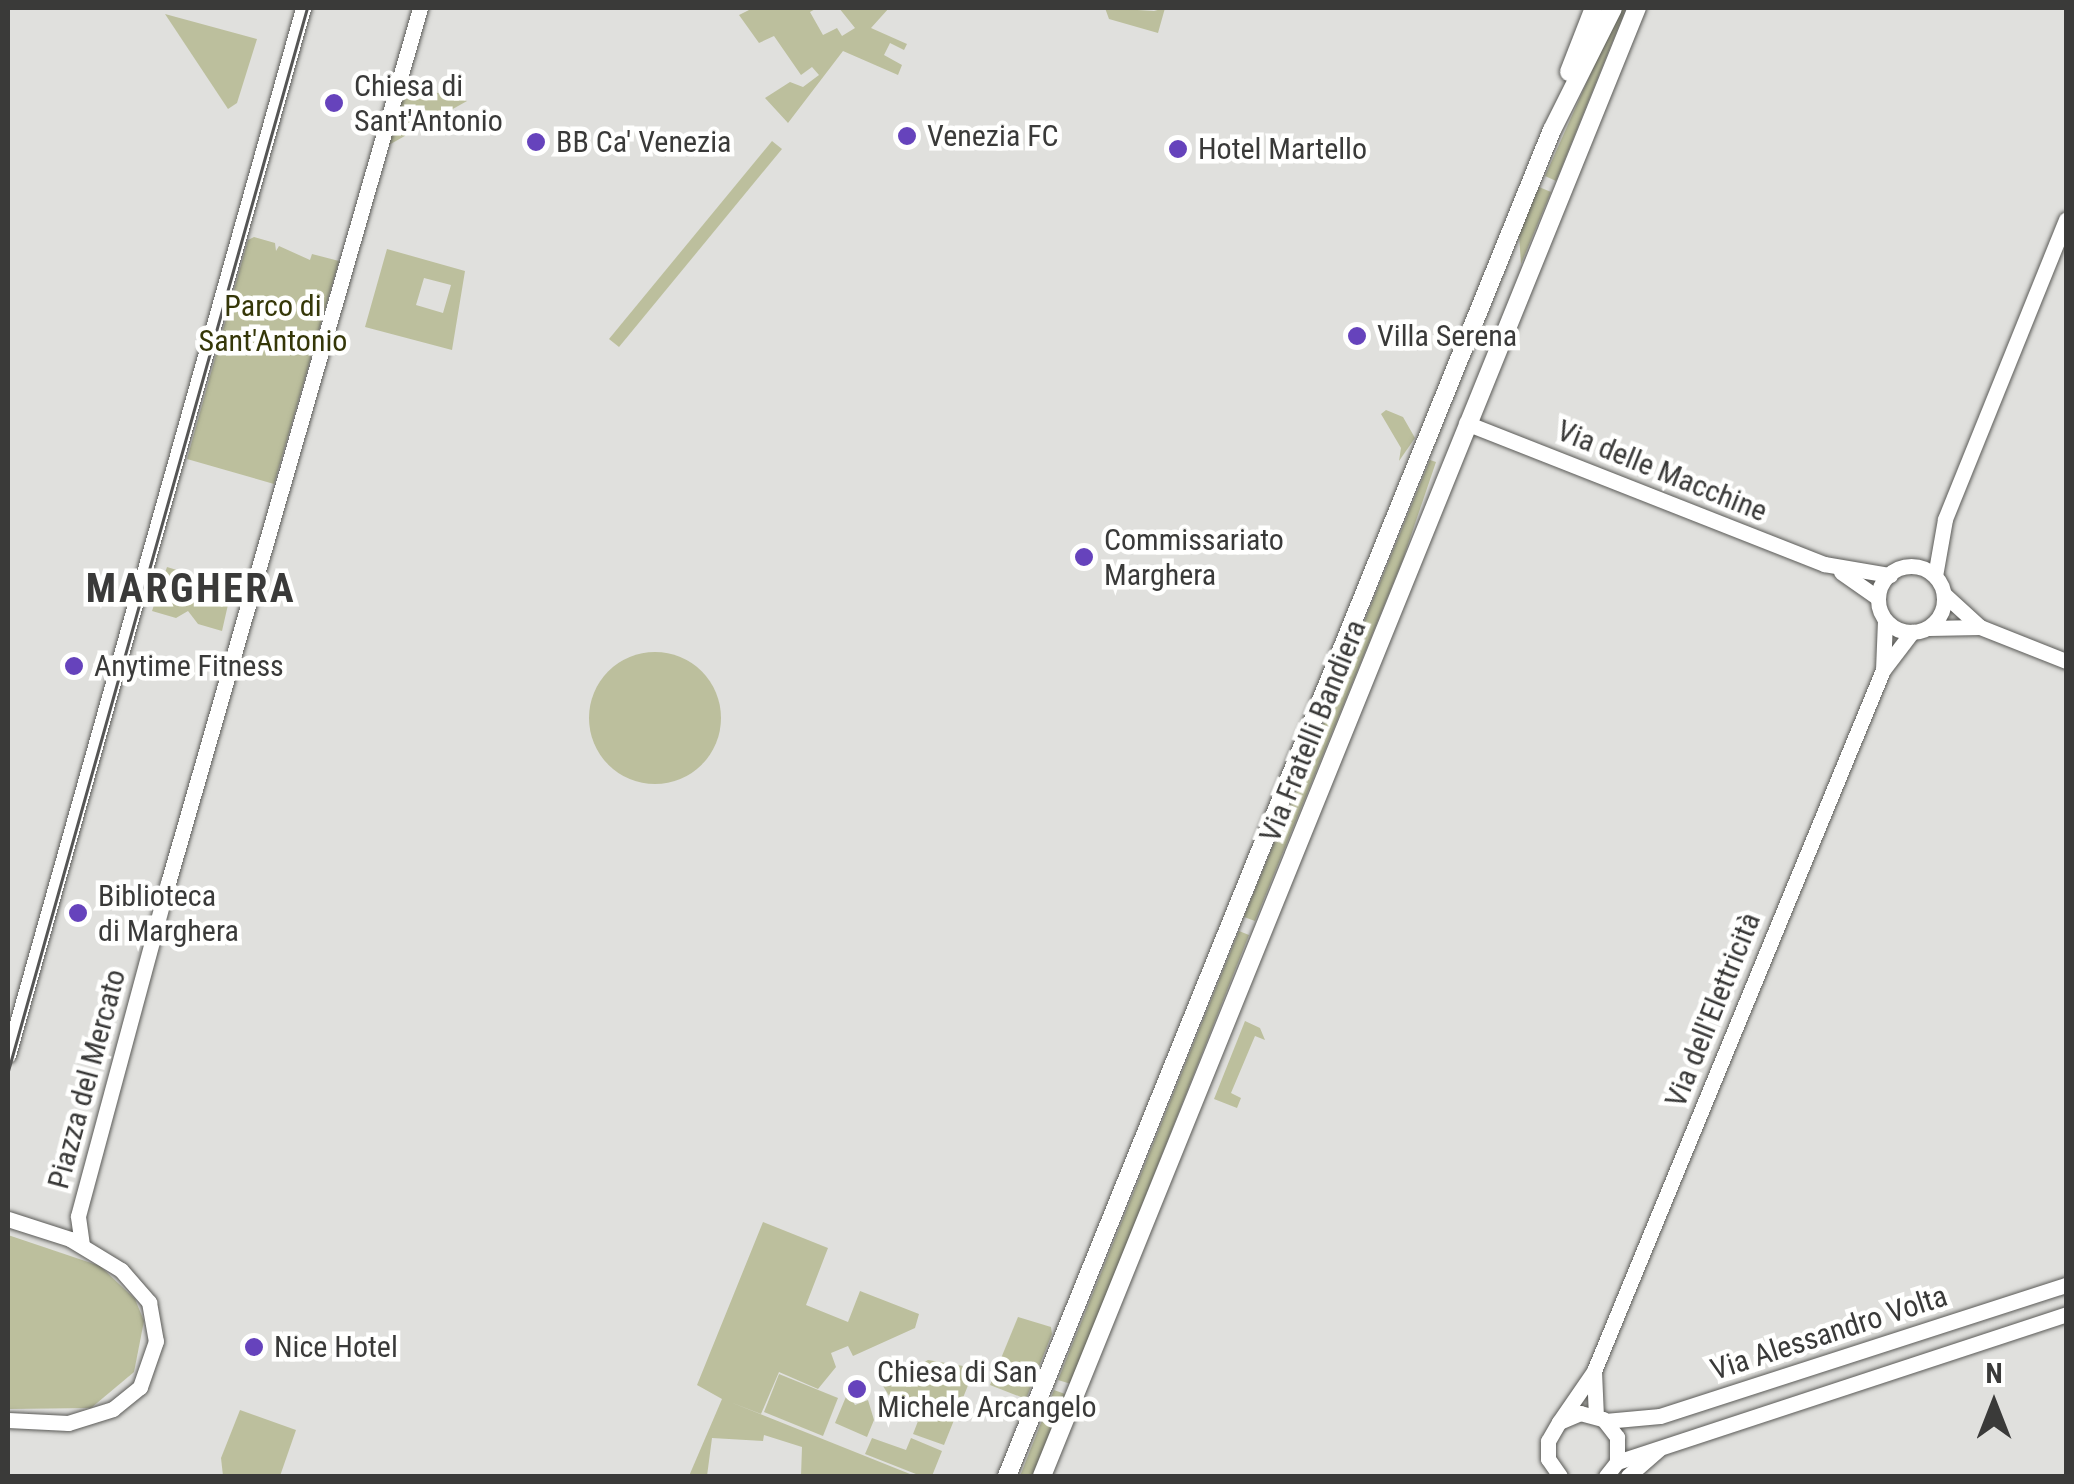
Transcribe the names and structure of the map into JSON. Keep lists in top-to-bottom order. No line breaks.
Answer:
{"streets":{"main road":["Via Fratelli Bandiera"],"street":["Via delle Macchine","Via dell'Elettricità","Piazza del Mercato","Via Alessandro Volta"]},"crossings":[["Via delle Macchine","Via Fratelli Bandiera"],["Via delle Macchine","Via dell'Elettricità"],["Via dell'Elettricità","Via Alessandro Volta"]],"districts":["MARGHERA"],"parks":["Parco di Sant'Antonio"],"places":["Chiesa di Sant'Antonio","Venezia FC","BB Ca' Venezia","Hotel Martello","Villa Serena","Commissariato Marghera","Anytime Fitness","Biblioteca di Marghera","Nice Hotel","Chiesa di San Michele Arcangelo"],"north":"top"}
